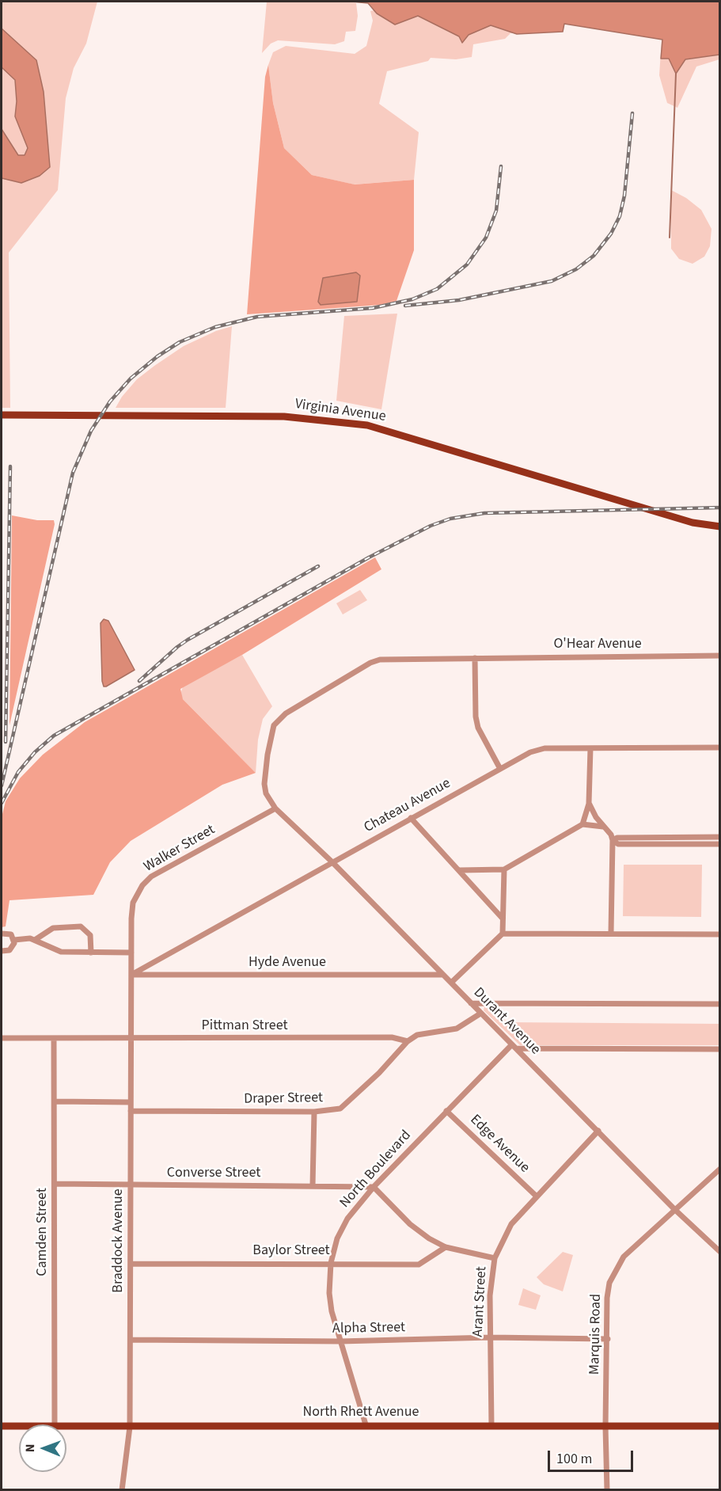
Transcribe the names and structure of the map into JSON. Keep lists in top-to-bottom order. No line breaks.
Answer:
{"streets":{"main road":["Virginia Avenue","North Rhett Avenue"],"street":["O'Hear Avenue","Chateau Avenue","Walker Street","Hyde Avenue","Durant Avenue","Pittman Street","Draper Street","Edge Avenue","North Boulevard","Converse Street","Camden Street","Braddock Avenue","Baylor Street","Arant Street","Alpha Street","Marquis Road"]},"crossings":[["O'Hear Avenue","Walker Street"],["O'Hear Avenue","Durant Avenue"],["Chateau Avenue","Walker Street"],["Chateau Avenue","Hyde Avenue"],["Chateau Avenue","Durant Avenue"],["Walker Street","Hyde Avenue"],["Walker Street","Durant Avenue"],["Walker Street","Braddock Avenue"],["Hyde Avenue","Durant Avenue"],["Durant Avenue","North Boulevard"],["Durant Avenue","Arant Street"],["Durant Avenue","Marquis Road"],["Pittman Street","Draper Street"],["Pittman Street","Camden Street"],["Pittman Street","Braddock Avenue"],["Draper Street","Braddock Avenue"],["Edge Avenue","North Boulevard"],["Edge Avenue","Arant Street"],["North Boulevard","Converse Street"],["North Boulevard","Baylor Street"],["North Boulevard","Alpha Street"],["North Boulevard","North Rhett Avenue"],["Converse Street","Camden Street"],["Converse Street","Braddock Avenue"],["Braddock Avenue","Baylor Street"],["Braddock Avenue","Alpha Street"],["Braddock Avenue","North Rhett Avenue"],["Arant Street","Alpha Street"],["Arant Street","North Rhett Avenue"],["Alpha Street","Marquis Road"],["Marquis Road","North Rhett Avenue"]],"scale_bar":"100 m","north":"left"}
